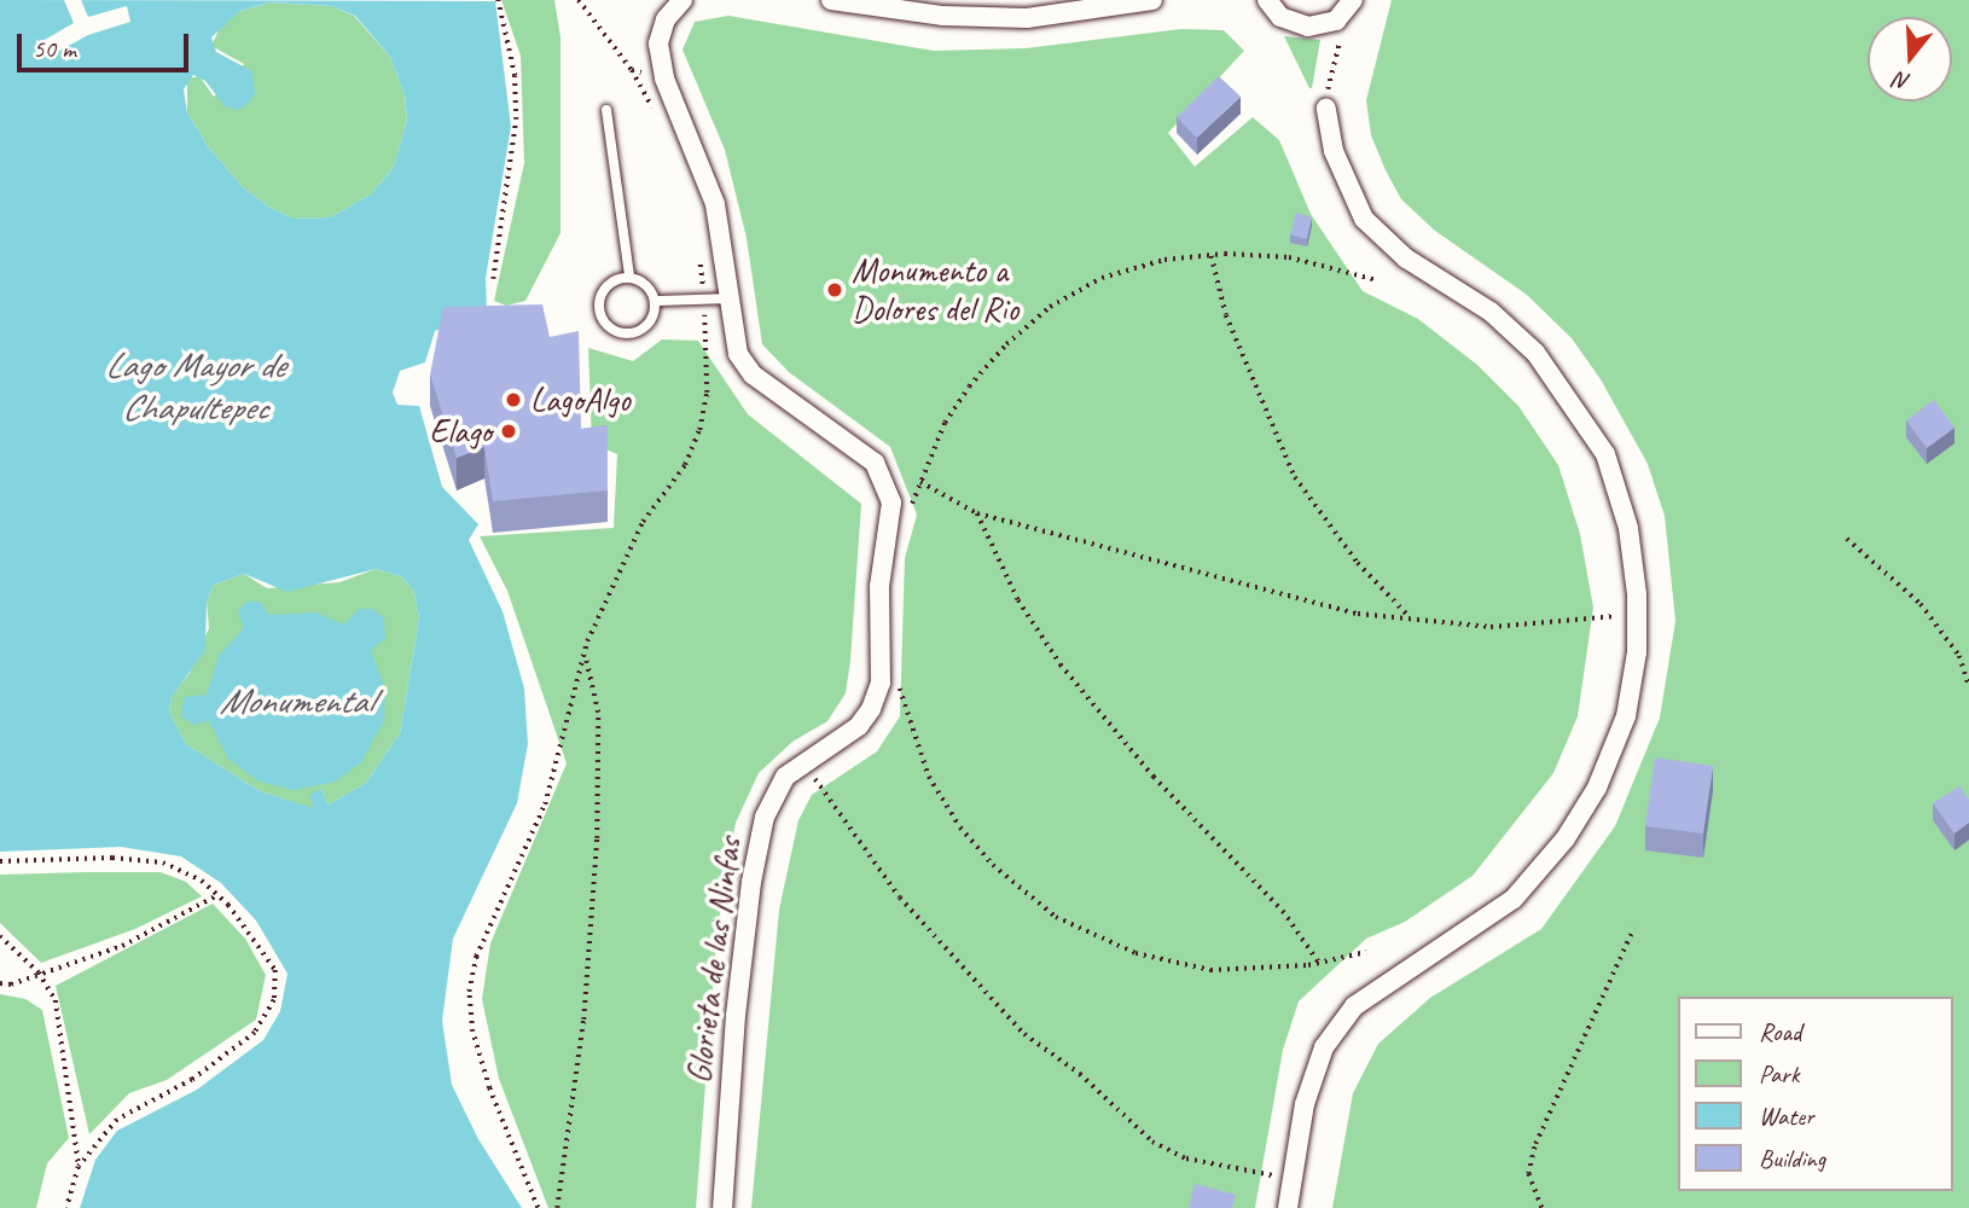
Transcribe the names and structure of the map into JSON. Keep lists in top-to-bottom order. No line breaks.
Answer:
{"streets":{"street":["Glorieta de las Ninfas"]},"water":["Lago Mayor de Chapultepec","Monumental"],"places":["Monumento a Dolores del Rio","LagoAlgo","Elago"],"legend":["Road","Park","Water","Building"],"scale_bar":"50 m","north":"bottom"}
